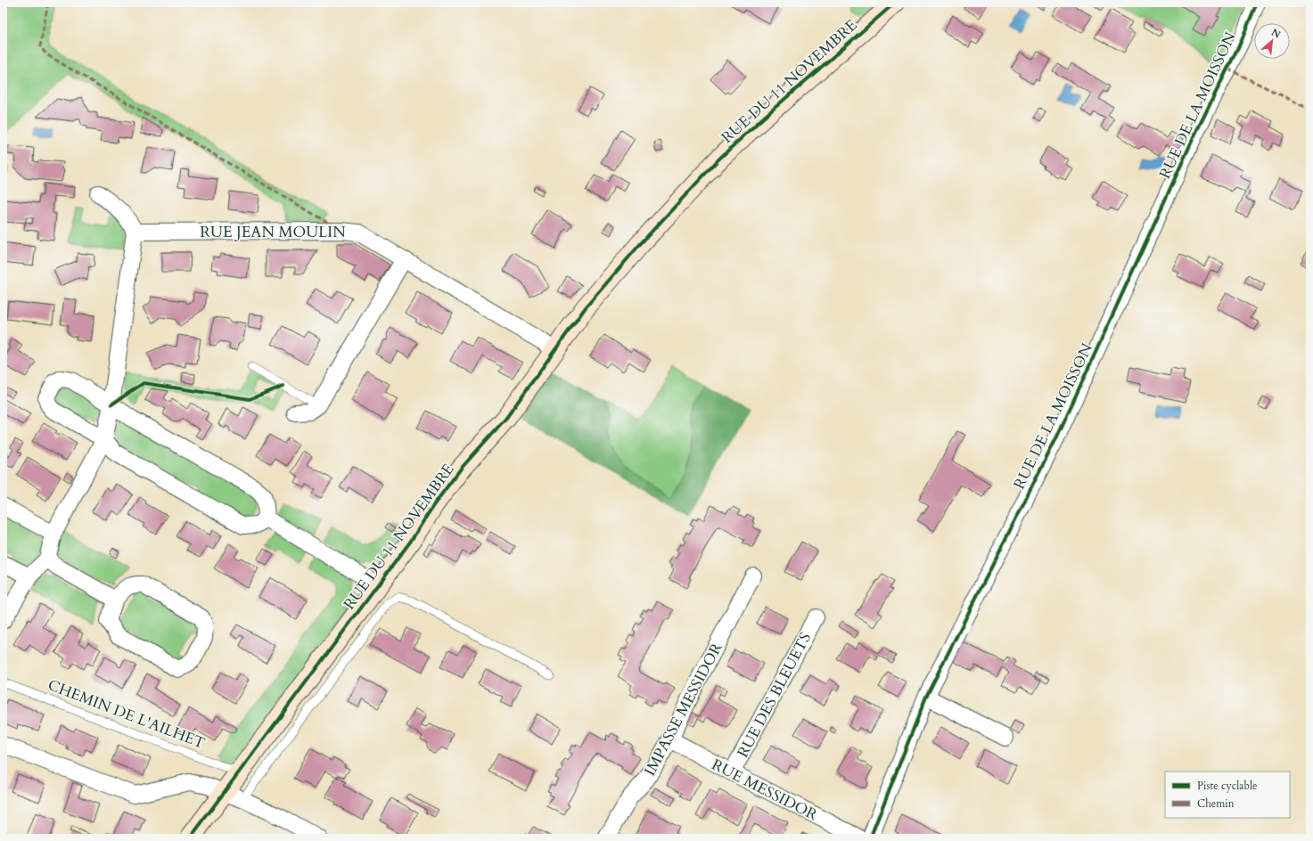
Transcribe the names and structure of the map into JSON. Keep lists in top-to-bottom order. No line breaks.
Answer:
{"streets":{"street":["RUE DU 11 NOVEMBRE","RUE DE LA MOISSON","RUE JEAN MOULIN","RUE DES BLEUETS","IMPASSE MESSIDOR","RUE MESSIDOR"],"lane":["CHEMIN DE L'AILHET"]},"crossings":[["RUE DU 11 NOVEMBRE","RUE JEAN MOULIN"],["RUE DU 11 NOVEMBRE","CHEMIN DE L'AILHET"],["RUE DES BLEUETS","RUE MESSIDOR"],["IMPASSE MESSIDOR","RUE MESSIDOR"]],"legend":["Piste cyclable","Chemin"],"north":"top right"}
